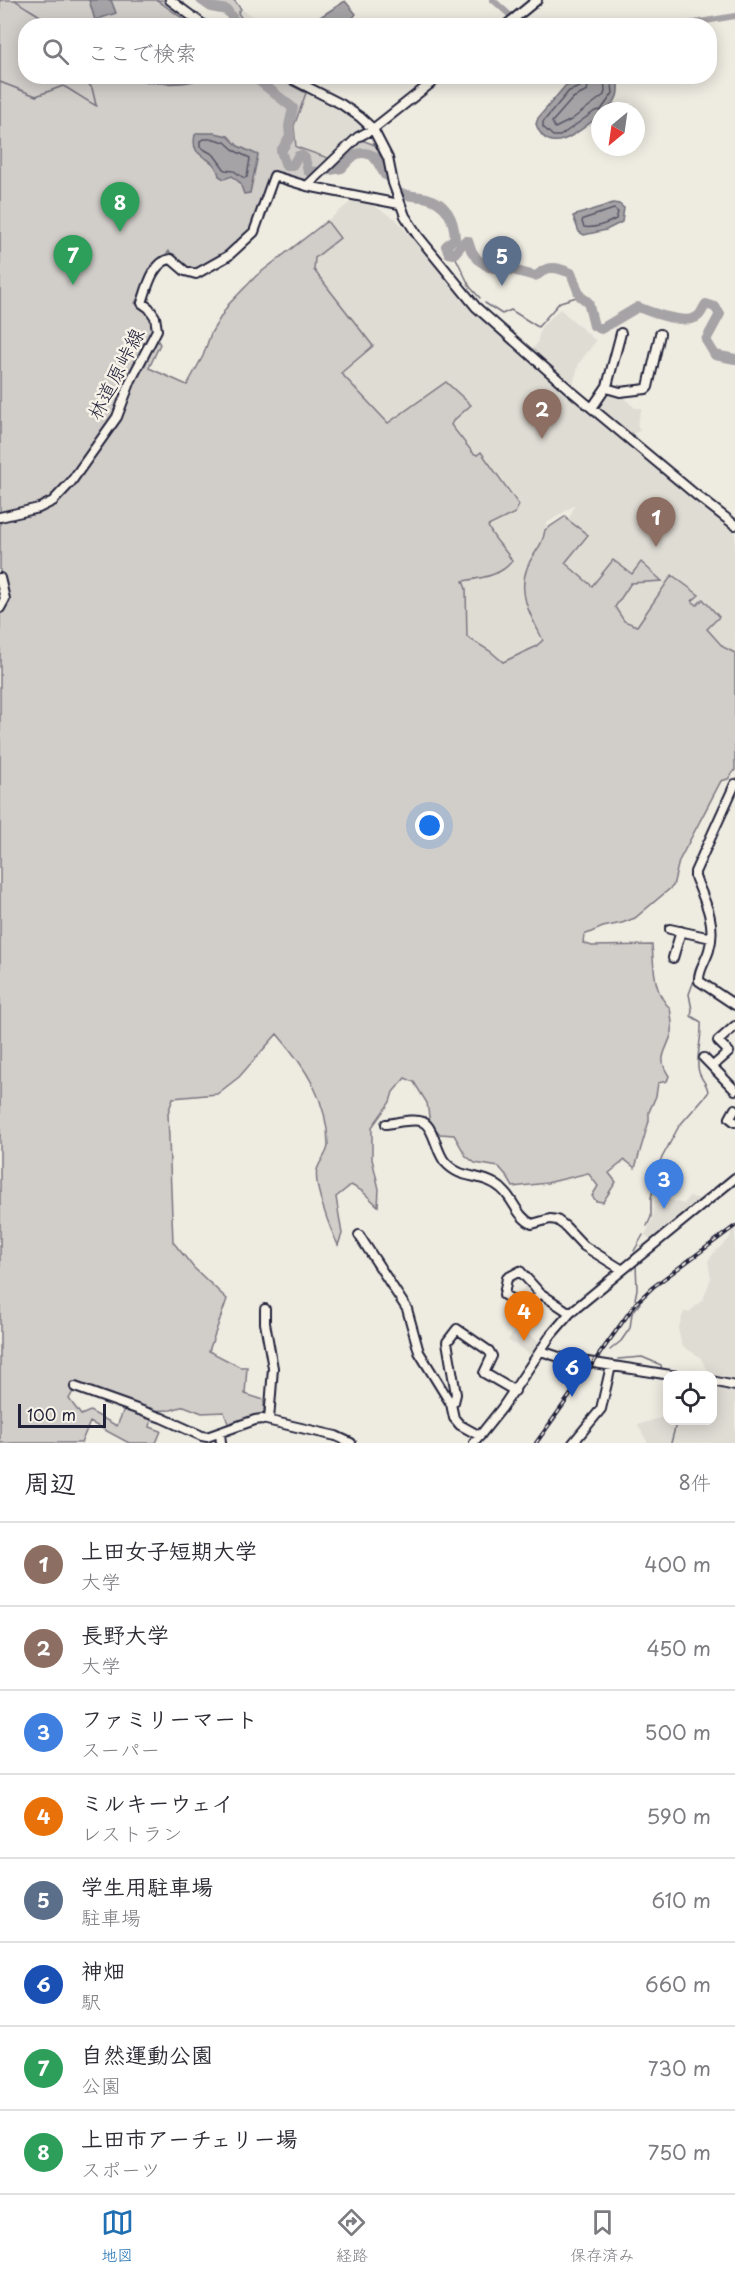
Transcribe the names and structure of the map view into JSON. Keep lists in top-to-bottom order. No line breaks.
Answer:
{"streets":{"street":["林道原峠線"]},"scale_bar":"100 m","north":"bottom left","page":{"search":"ここで検索","pins":["8","7","5","2","1","3","4","6"],"scale":"100 m","heading":["周辺","8件"],"list":[{"mark":"1","name":"上田女子短期大学","note":"大学","value":"400 m"},{"mark":"2","name":"長野大学","note":"大学","value":"450 m"},{"mark":"3","name":"ファミリーマート","note":"スーパー","value":"500 m"},{"mark":"4","name":"ミルキーウェイ","note":"レストラン","value":"590 m"},{"mark":"5","name":"学生用駐車場","note":"駐車場","value":"610 m"},{"mark":"6","name":"神畑","note":"駅","value":"660 m"},{"mark":"7","name":"自然運動公園","note":"公園","value":"730 m"},{"mark":"8","name":"上田市アーチェリー場","note":"スポーツ","value":"750 m"}],"nav":["地図","経路","保存済み"]}}
